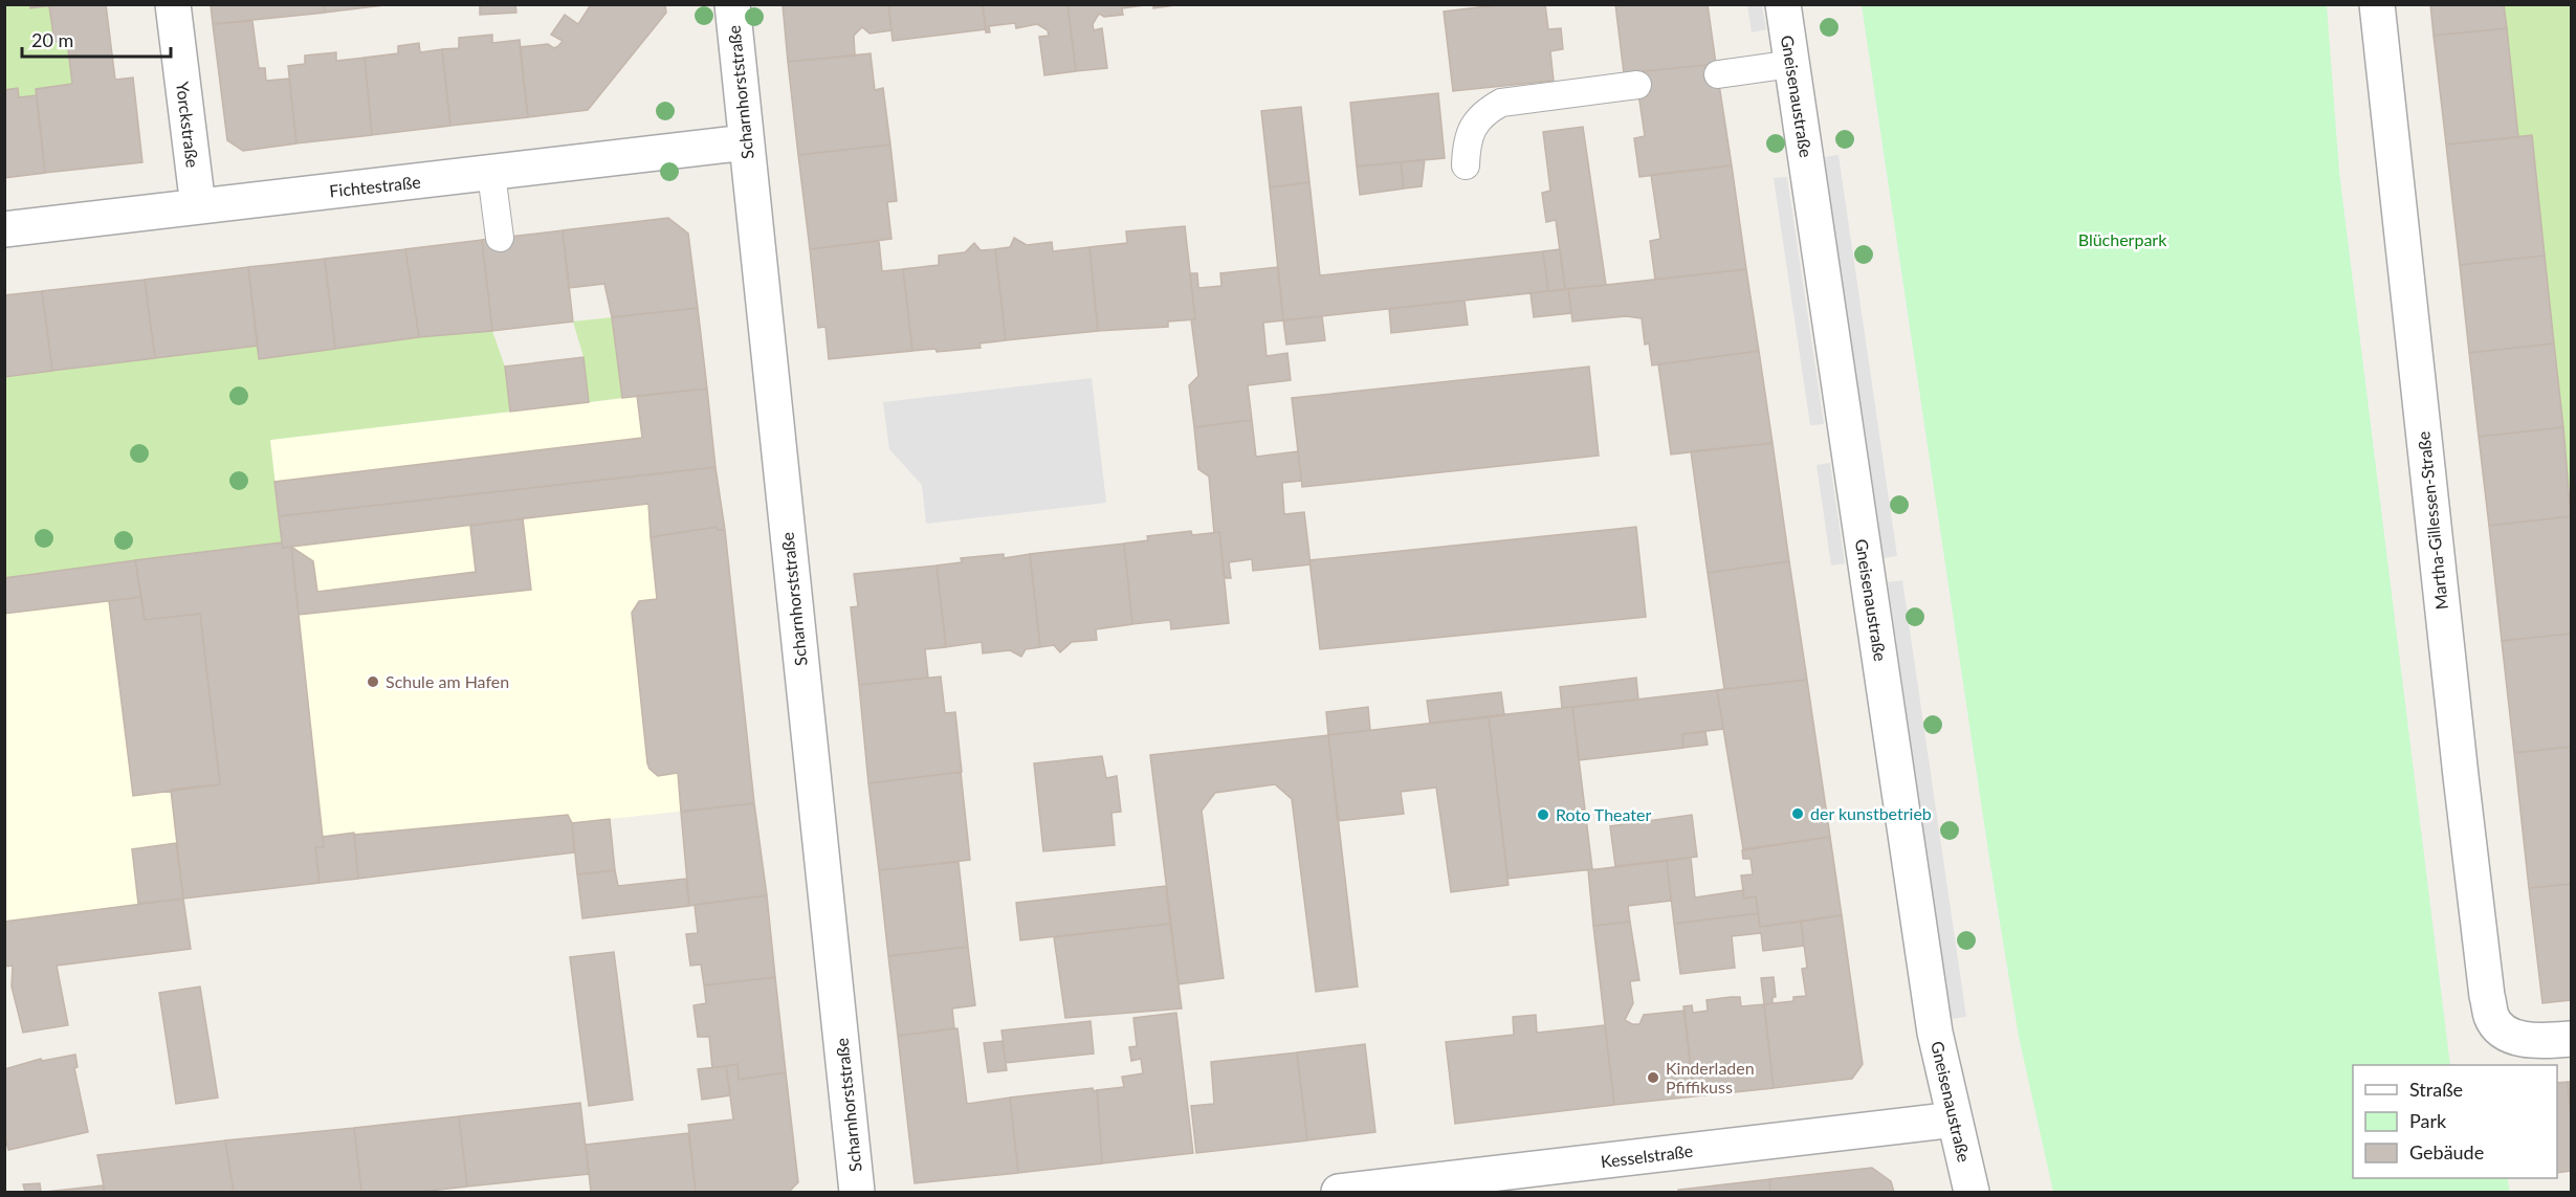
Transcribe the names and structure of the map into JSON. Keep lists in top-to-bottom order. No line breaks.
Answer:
{"streets":{"street":["Scharnhorststraße","Gneisenaustraße","Yorckstraße","Fichtestraße","Martha-Gillessen-Straße","Kesselstraße"]},"crossings":[["Scharnhorststraße","Fichtestraße"],["Gneisenaustraße","Kesselstraße"],["Yorckstraße","Fichtestraße"]],"parks":["Blücherpark"],"places":["Schule am Hafen","der kunstbetrieb","Roto Theater","Kinderladen Pfiffikuss"],"legend":["Straße","Park","Gebäude"],"scale_bar":"20 m"}
